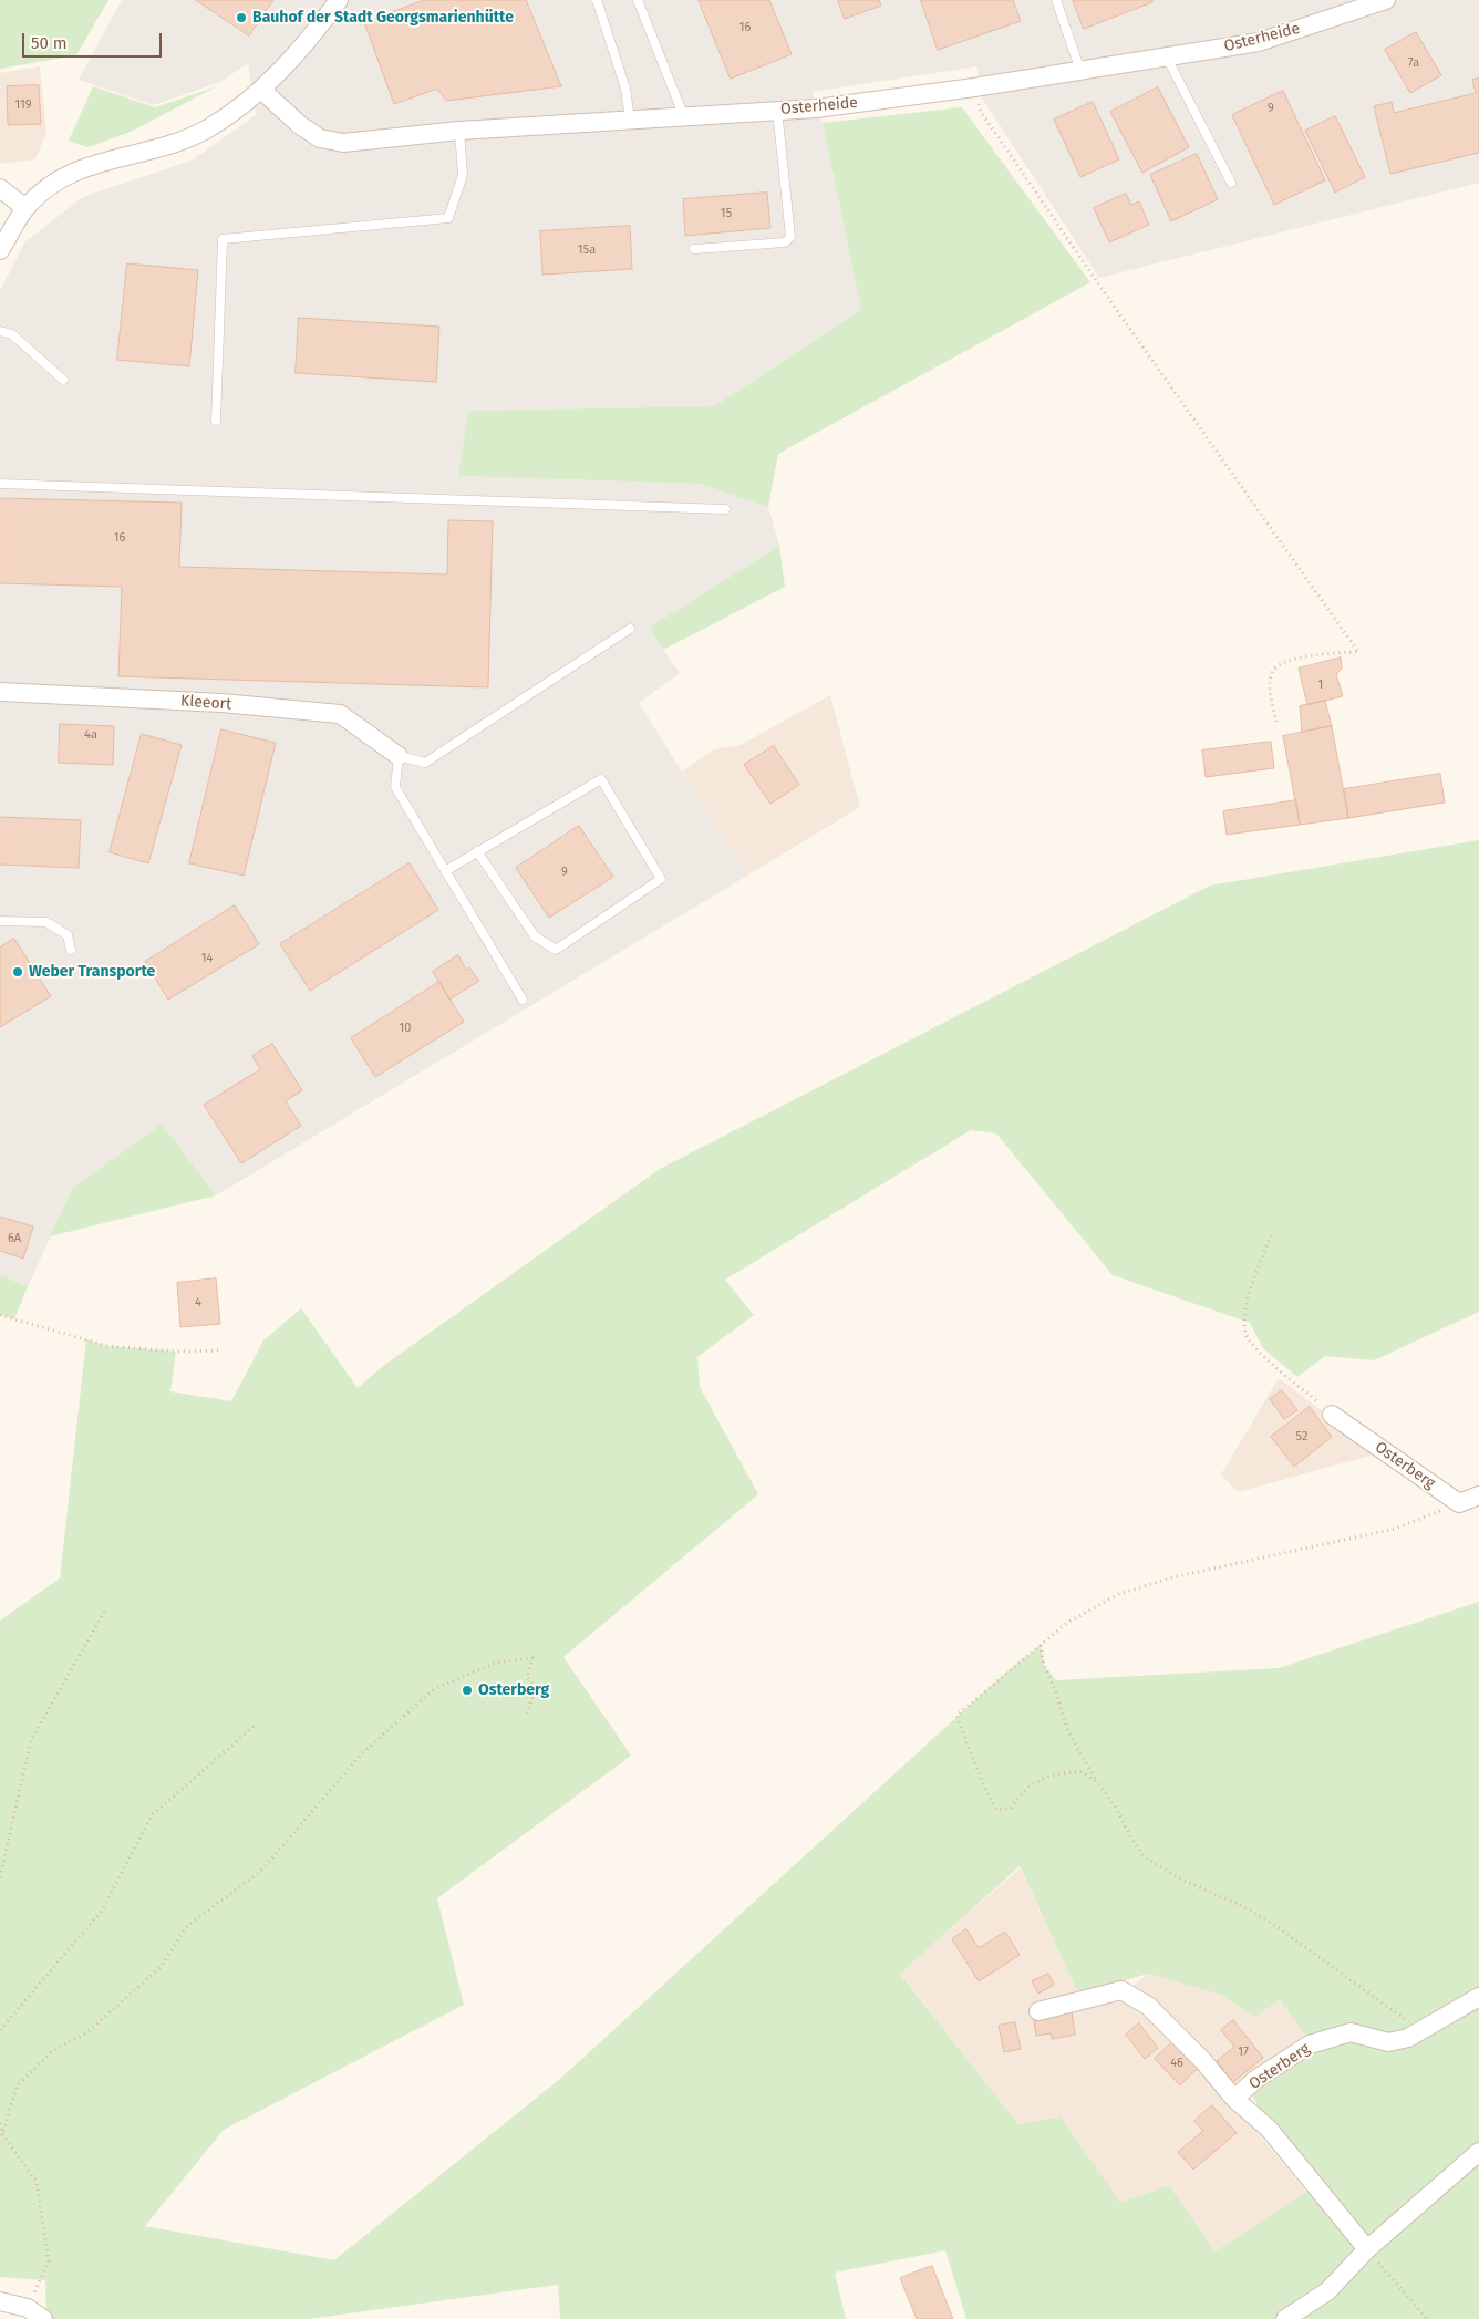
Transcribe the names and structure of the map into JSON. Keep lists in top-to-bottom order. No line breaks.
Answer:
{"streets":{"street":["Osterheide","Kleeort","Osterberg"]},"places":["Bauhof der Stadt Georgsmarienhütte","Weber Transporte","Osterberg"],"house_numbers":["16","7a","119","9","15","15a","16","1","4a","9","14","10","6A","4","52","17","46"],"scale_bar":"50 m"}
